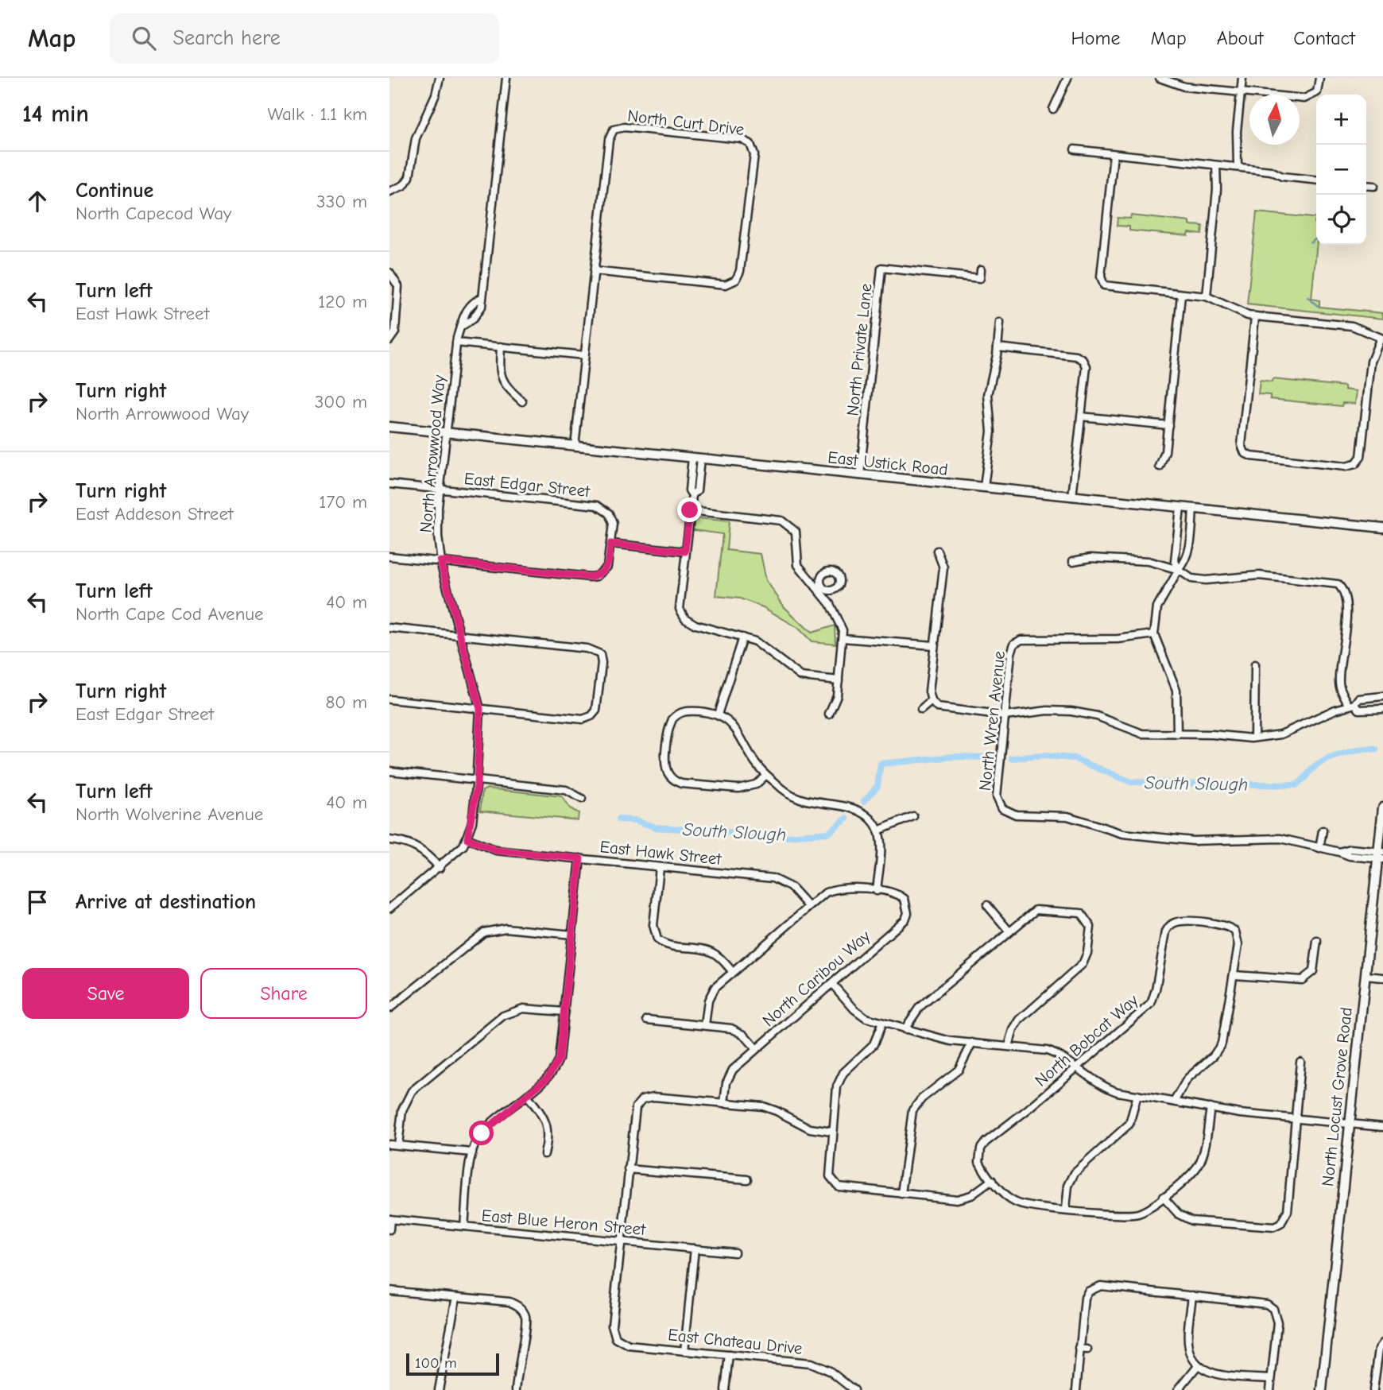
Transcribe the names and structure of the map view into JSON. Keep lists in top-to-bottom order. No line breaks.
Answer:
{"streets":{"main road":["East Ustick Road","North Locust Grove Road"],"street":["North Curt Drive","North Private Lane","North Arrowwood Way","East Edgar Street","North Wren Avenue","East Hawk Street","North Caribou Way","North Bobcat Way","East Blue Heron Street","East Chateau Drive"]},"crossings":[["North Curt Drive","East Ustick Road"],["North Private Lane","East Ustick Road"],["North Arrowwood Way","East Ustick Road"],["North Arrowwood Way","East Edgar Street"],["North Arrowwood Way","East Hawk Street"],["East Blue Heron Street","East Chateau Drive"]],"water":["South Slough"],"scale_bar":"100 m","north":"top","page":{"header":"Map","search":"Search here","nav":["Home","Map","About","Contact"],"heading":["14 min","Walk · 1.1 km"],"map_buttons":["+","−"],"list":[["Continue","North Capecod Way","330 m"],["Turn left","East Hawk Street","120 m"],["Turn right","North Arrowwood Way","300 m"],["Turn right","East Addeson Street","170 m"],["Turn left","North Cape Cod Avenue","40 m"],["Turn right","East Edgar Street","80 m"],["Turn left","North Wolverine Avenue","40 m"],"Arrive at destination"],"buttons":["Save","Share"],"scale":"100 m"}}
